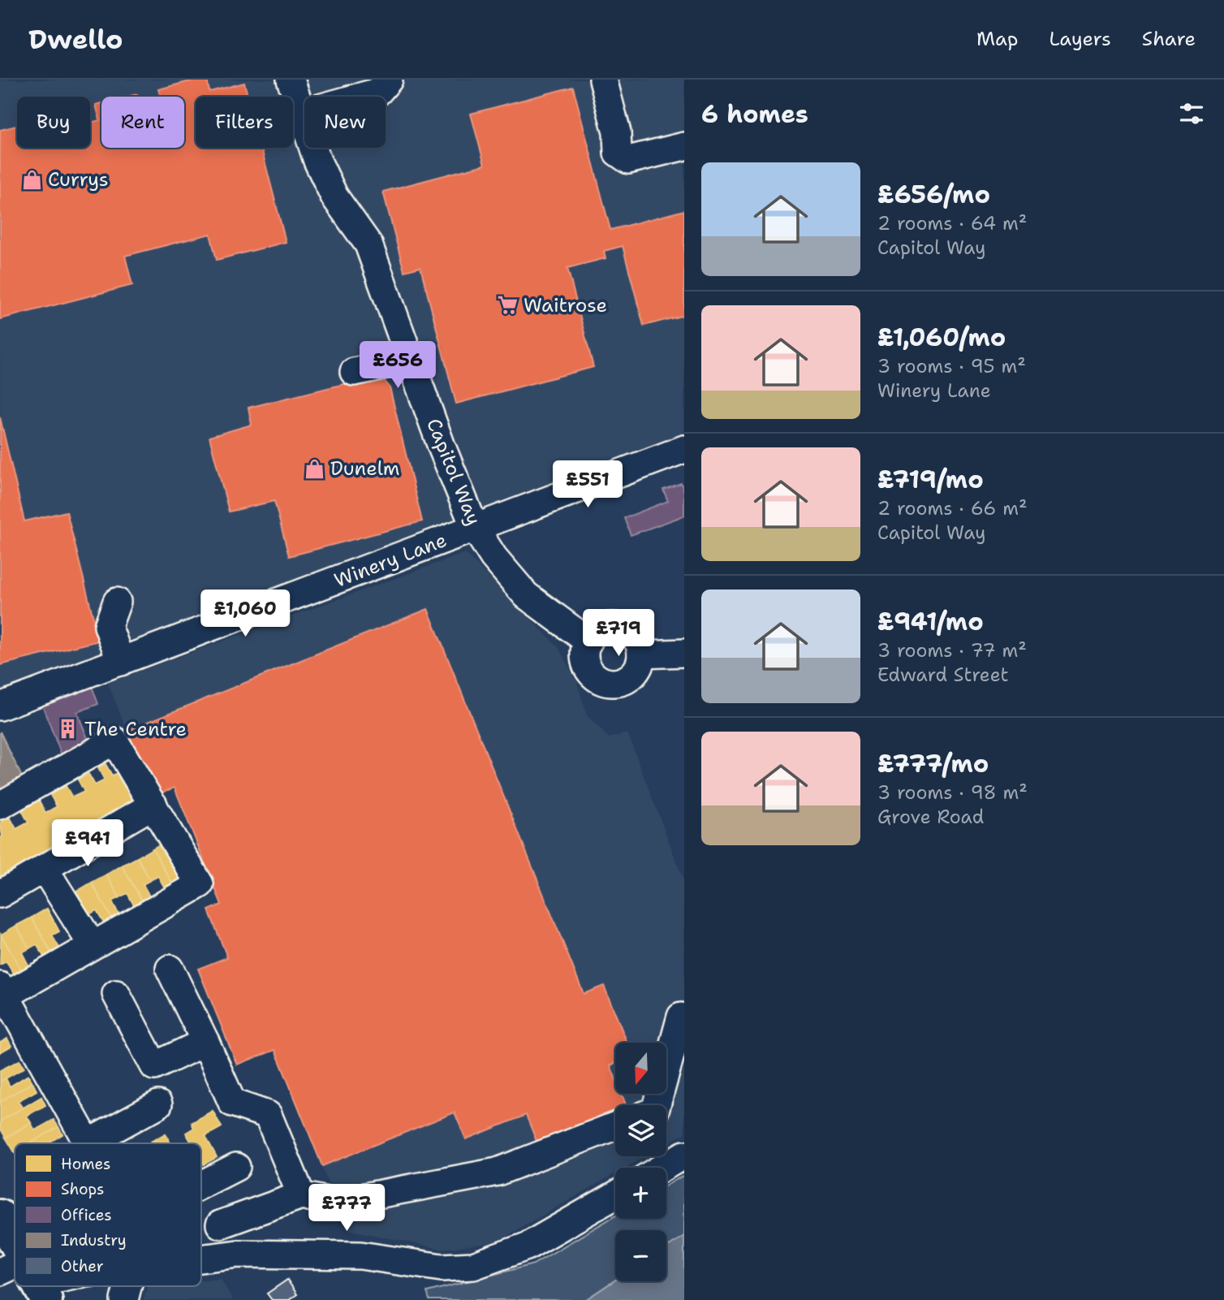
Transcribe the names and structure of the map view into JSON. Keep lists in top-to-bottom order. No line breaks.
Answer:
{"streets":{"street":["Capitol Way","Winery Lane"]},"crossings":[["Capitol Way","Winery Lane"]],"places":{"shop":["Currys","Dunelm"],"supermarket":["Waitrose"],"building":["The Centre"]},"legend":["Homes","Shops","Offices","Industry","Other"],"north":"bottom","page":{"header":"Dwello","nav":["Map","Layers","Share"],"heading":"6 homes","chip":["Buy","Rent","Filters","New"],"list":[{"name":"£656/mo","note":"2 rooms · 64 m² · Capitol Way"},{"name":"£1,060/mo","note":"3 rooms · 95 m² · Winery Lane"},{"name":"£719/mo","note":"2 rooms · 66 m² · Capitol Way"},{"name":"£941/mo","note":"3 rooms · 77 m² · Edward Street"},{"name":"£777/mo","note":"3 rooms · 98 m² · Grove Road"}],"price":["£656","£551","£1,060","£719","£941","£777"],"map_buttons":["+","−"]}}
